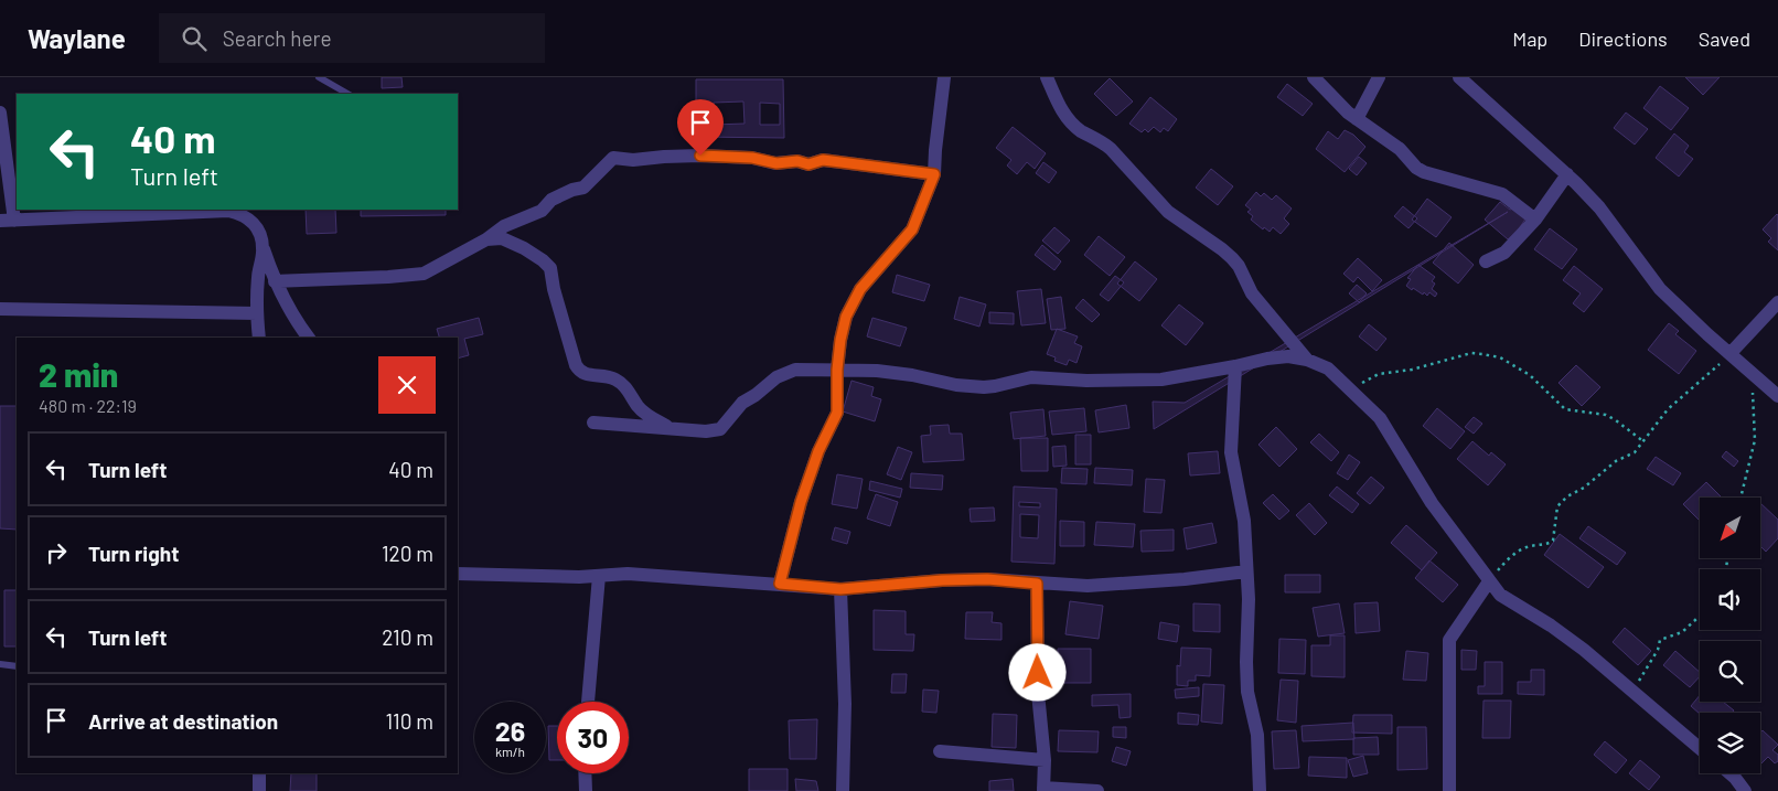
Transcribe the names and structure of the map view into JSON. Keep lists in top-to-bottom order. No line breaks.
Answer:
{"north":"bottom left","page":{"header":"Waylane","search":"Search here","nav":["Map","Directions","Saved"],"turn":["40 m","Turn left"],"heading":["2 min","480 m · 22:19"],"list":[{"name":"Turn left","value":"40 m"},{"name":"Turn right","value":"120 m"},{"name":"Turn left","value":"210 m"},{"name":"Arrive at destination","value":"110 m"}],"speed":"26 km/h","limit":"30"}}
